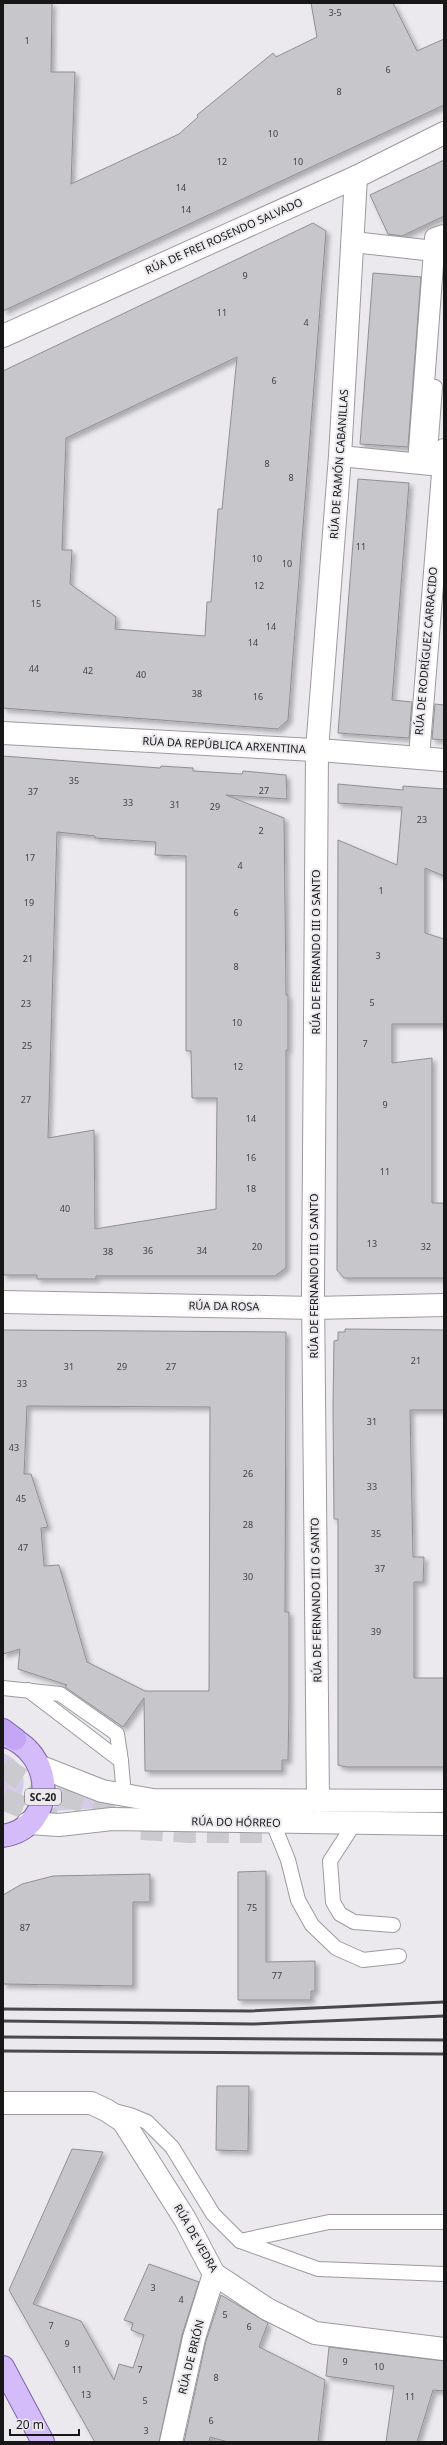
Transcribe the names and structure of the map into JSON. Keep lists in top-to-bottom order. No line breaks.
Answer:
{"streets":{"main road":["SC-20"],"street":["RÚA DE FREI ROSENDO SALVADO","RÚA DE RAMÓN CABANILLAS","RÚA DE RODRÍGUEZ CARRACIDO","RÚA DA REPÚBLICA ARXENTINA","RÚA DE FERNANDO III O SANTO","RÚA DA ROSA","RÚA DO HÓRREO","RÚA DE VEDRA","RÚA DE BRIÓN"]},"crossings":[["RÚA DE FREI ROSENDO SALVADO","RÚA DE RAMÓN CABANILLAS"],["RÚA DE RAMÓN CABANILLAS","RÚA DA REPÚBLICA ARXENTINA"],["RÚA DE RAMÓN CABANILLAS","RÚA DE FERNANDO III O SANTO"],["RÚA DE RODRÍGUEZ CARRACIDO","RÚA DA REPÚBLICA ARXENTINA"],["RÚA DA REPÚBLICA ARXENTINA","RÚA DE FERNANDO III O SANTO"],["RÚA DE FERNANDO III O SANTO","RÚA DA ROSA"],["RÚA DE FERNANDO III O SANTO","RÚA DO HÓRREO"],["SC-20","RÚA DO HÓRREO"],["RÚA DE VEDRA","RÚA DE BRIÓN"]],"house_numbers":["3-5","1","6","8","10","12","10","14","14","9","11","4","6","8","8","11","10","10","12","15","14","14","44","42","40","38","16","35","27","37","33","31","29","23","2","17","4","1","19","6","3","21","8","5","23","10","7","25","12","27","9","14","16","11","18","40","13","20","32","36","34","38","21","31","29","27","33","31","43","26","33","45","28","35","47","37","30","39","75","87","77","3","4","5","7","6","9","9","10","11","7","8","13","11","5","6","3"],"scale_bar":"20 m"}
